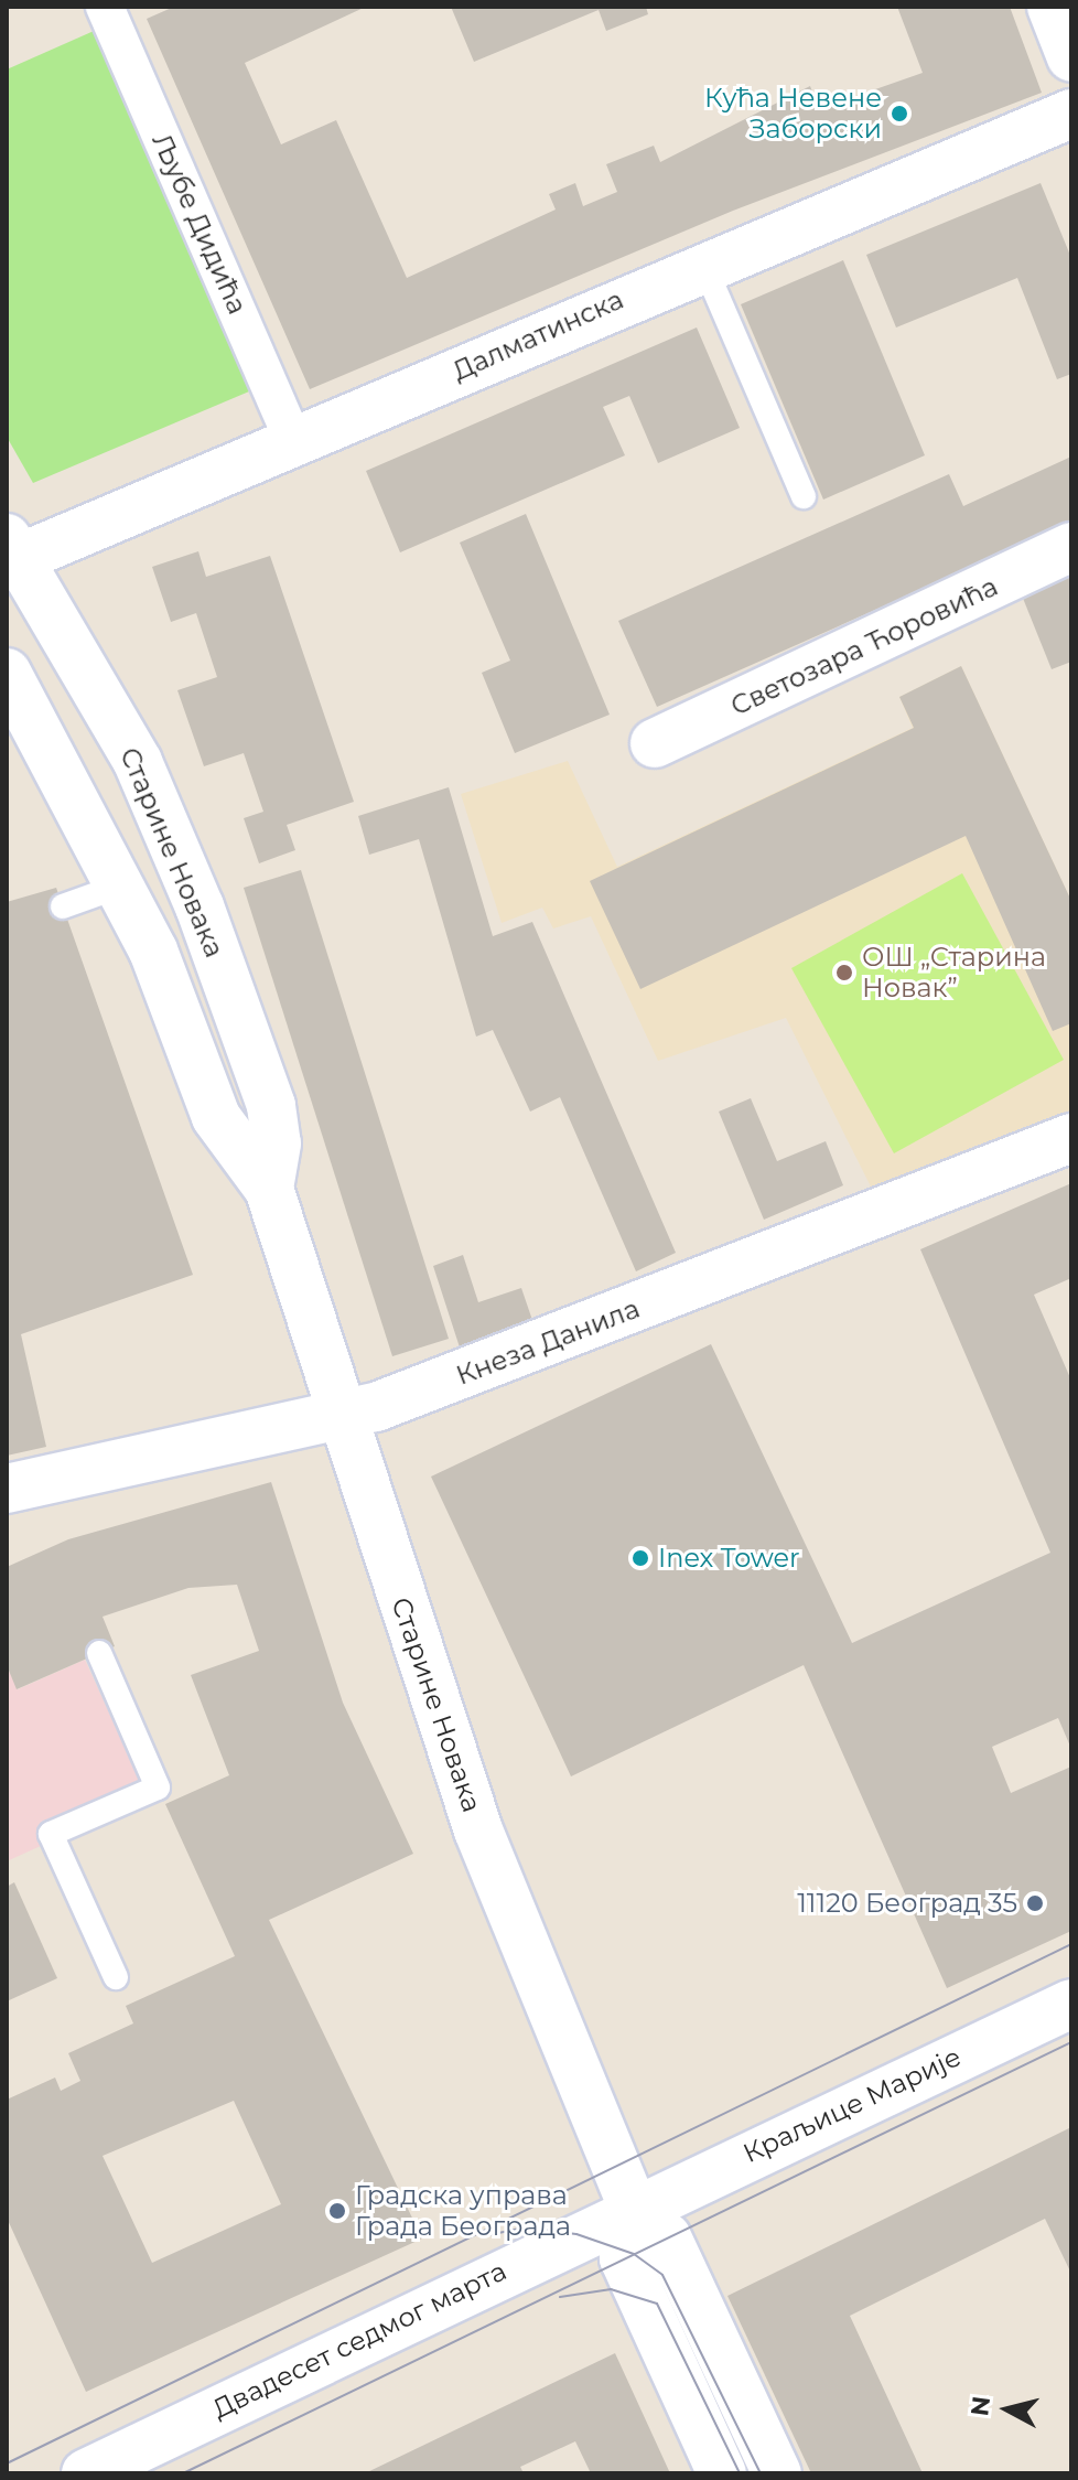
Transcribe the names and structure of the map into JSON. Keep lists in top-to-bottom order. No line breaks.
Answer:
{"streets":{"main road":["Далматинска","Светозара Ћоровића","Старине Новака","Кнеза Данила","Краљице Марије","Двадесет седмог марта"],"street":["Љубе Дидића"]},"crossings":[["Љубе Дидића","Далматинска"],["Далматинска","Старине Новака"],["Старине Новака","Кнеза Данила"],["Старине Новака","Краљице Марије"],["Старине Новака","Двадесет седмог марта"],["Краљице Марије","Двадесет седмог марта"]],"places":["Кућа Невене Заборски","ОШ „Старина Новак”","Inex Tower","11120 Београд 35","Градска управа Града Београда"],"north":"left"}
